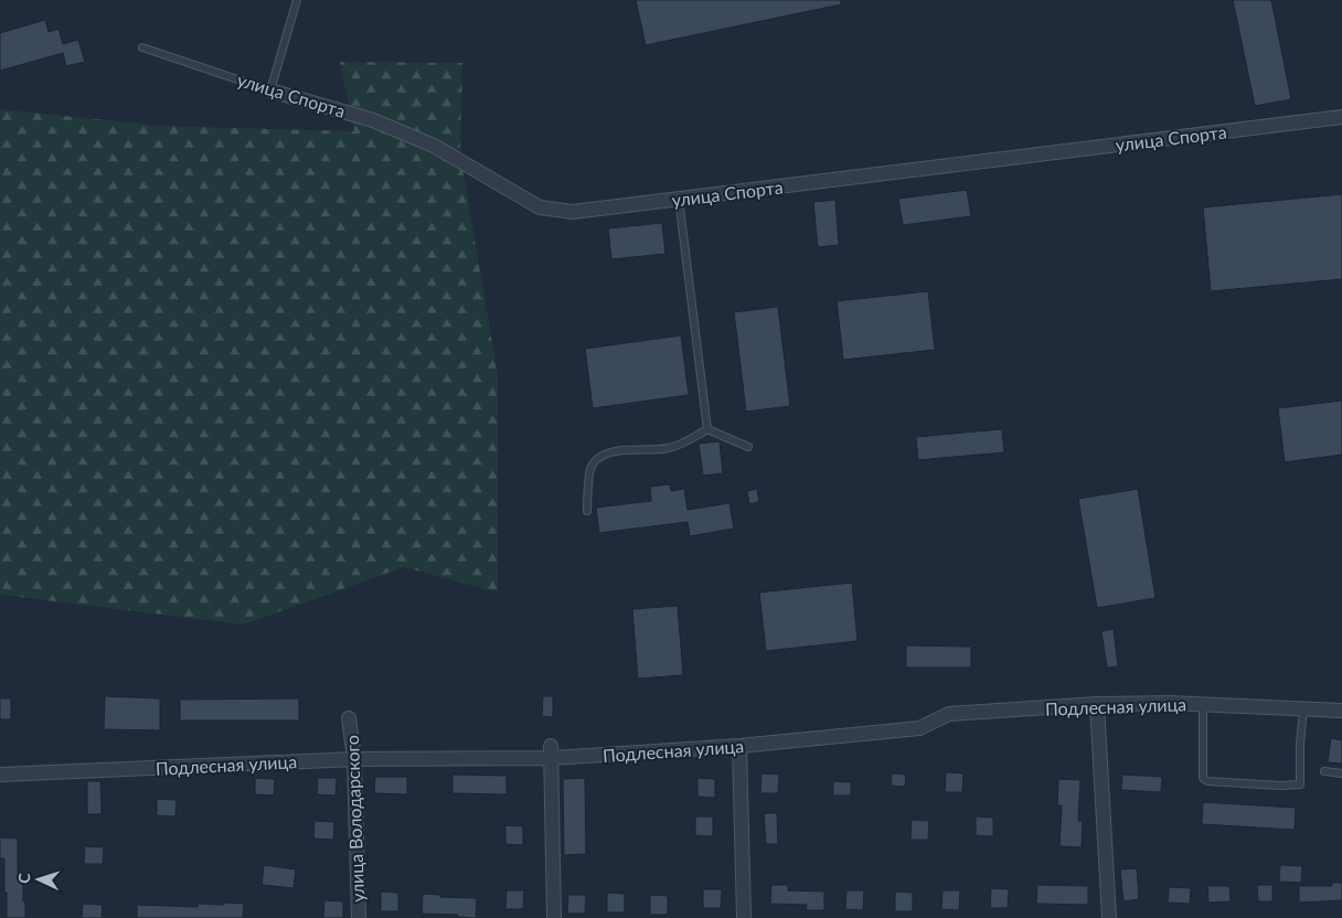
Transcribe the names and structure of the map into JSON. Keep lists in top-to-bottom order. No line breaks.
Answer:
{"streets":{"street":["улица Спорта","Подлесная улица","улица Володарского"]},"crossings":[["Подлесная улица","улица Володарского"]],"north":"left"}
